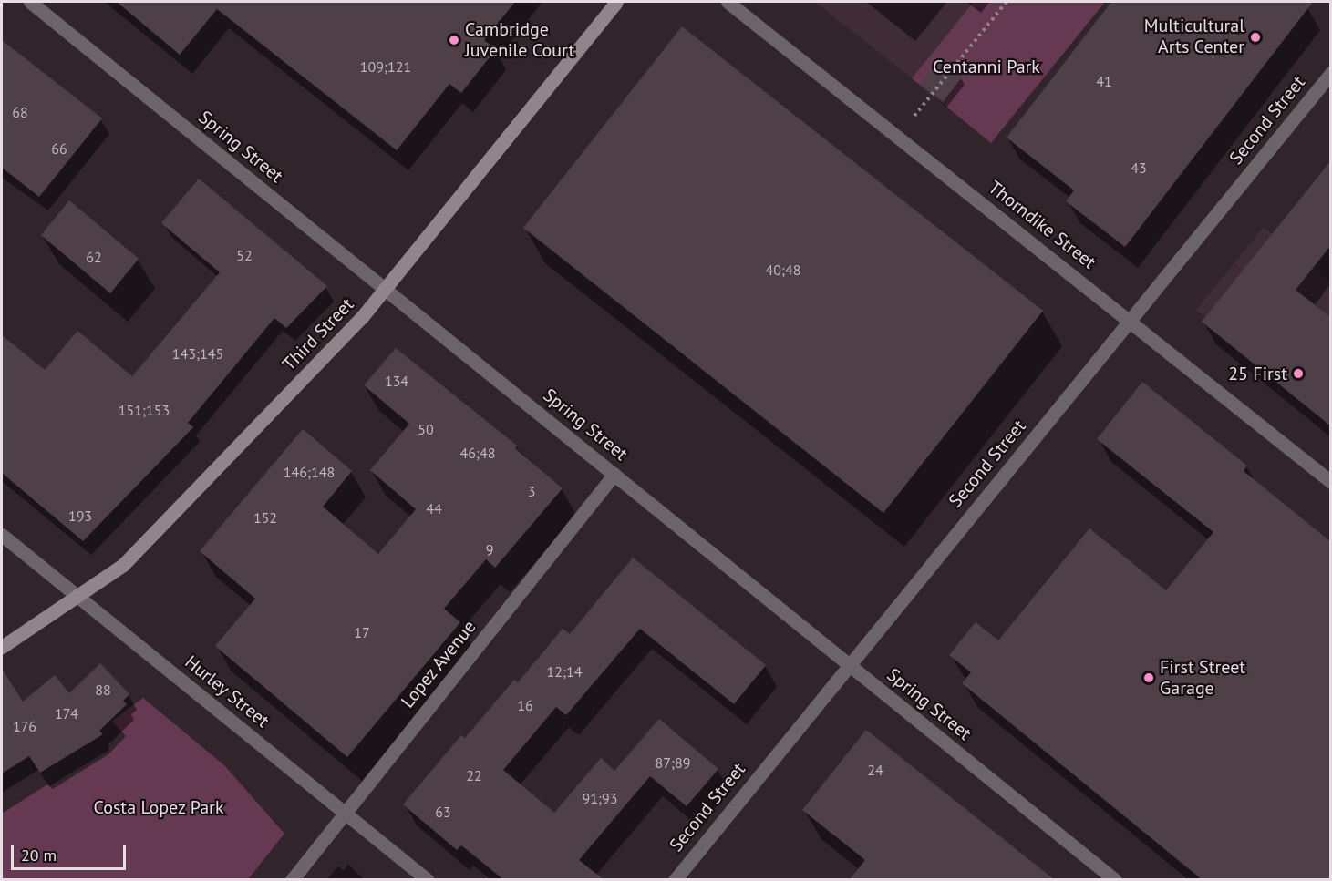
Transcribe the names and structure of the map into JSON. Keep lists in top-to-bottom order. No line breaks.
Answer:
{"streets":{"main road":["Third Street"],"street":["Second Street","Spring Street","Thorndike Street","Lopez Avenue","Hurley Street"]},"crossings":[["Second Street","Spring Street"],["Second Street","Thorndike Street"],["Spring Street","Third Street"],["Spring Street","Lopez Avenue"],["Third Street","Hurley Street"],["Lopez Avenue","Hurley Street"]],"parks":["Centanni Park","Costa Lopez Park"],"places":["Multicultural Arts Center","Cambridge Juvenile Court","25 First","First Street Garage"],"house_numbers":["109;121","41","68","66","43","52","62","40;48","143;145","134","151;153","50","46;48","146;148","3","44","193","152","9","17","12;14","88","16","174","176","87;89","24","22","91;93","63"],"scale_bar":"20 m"}
